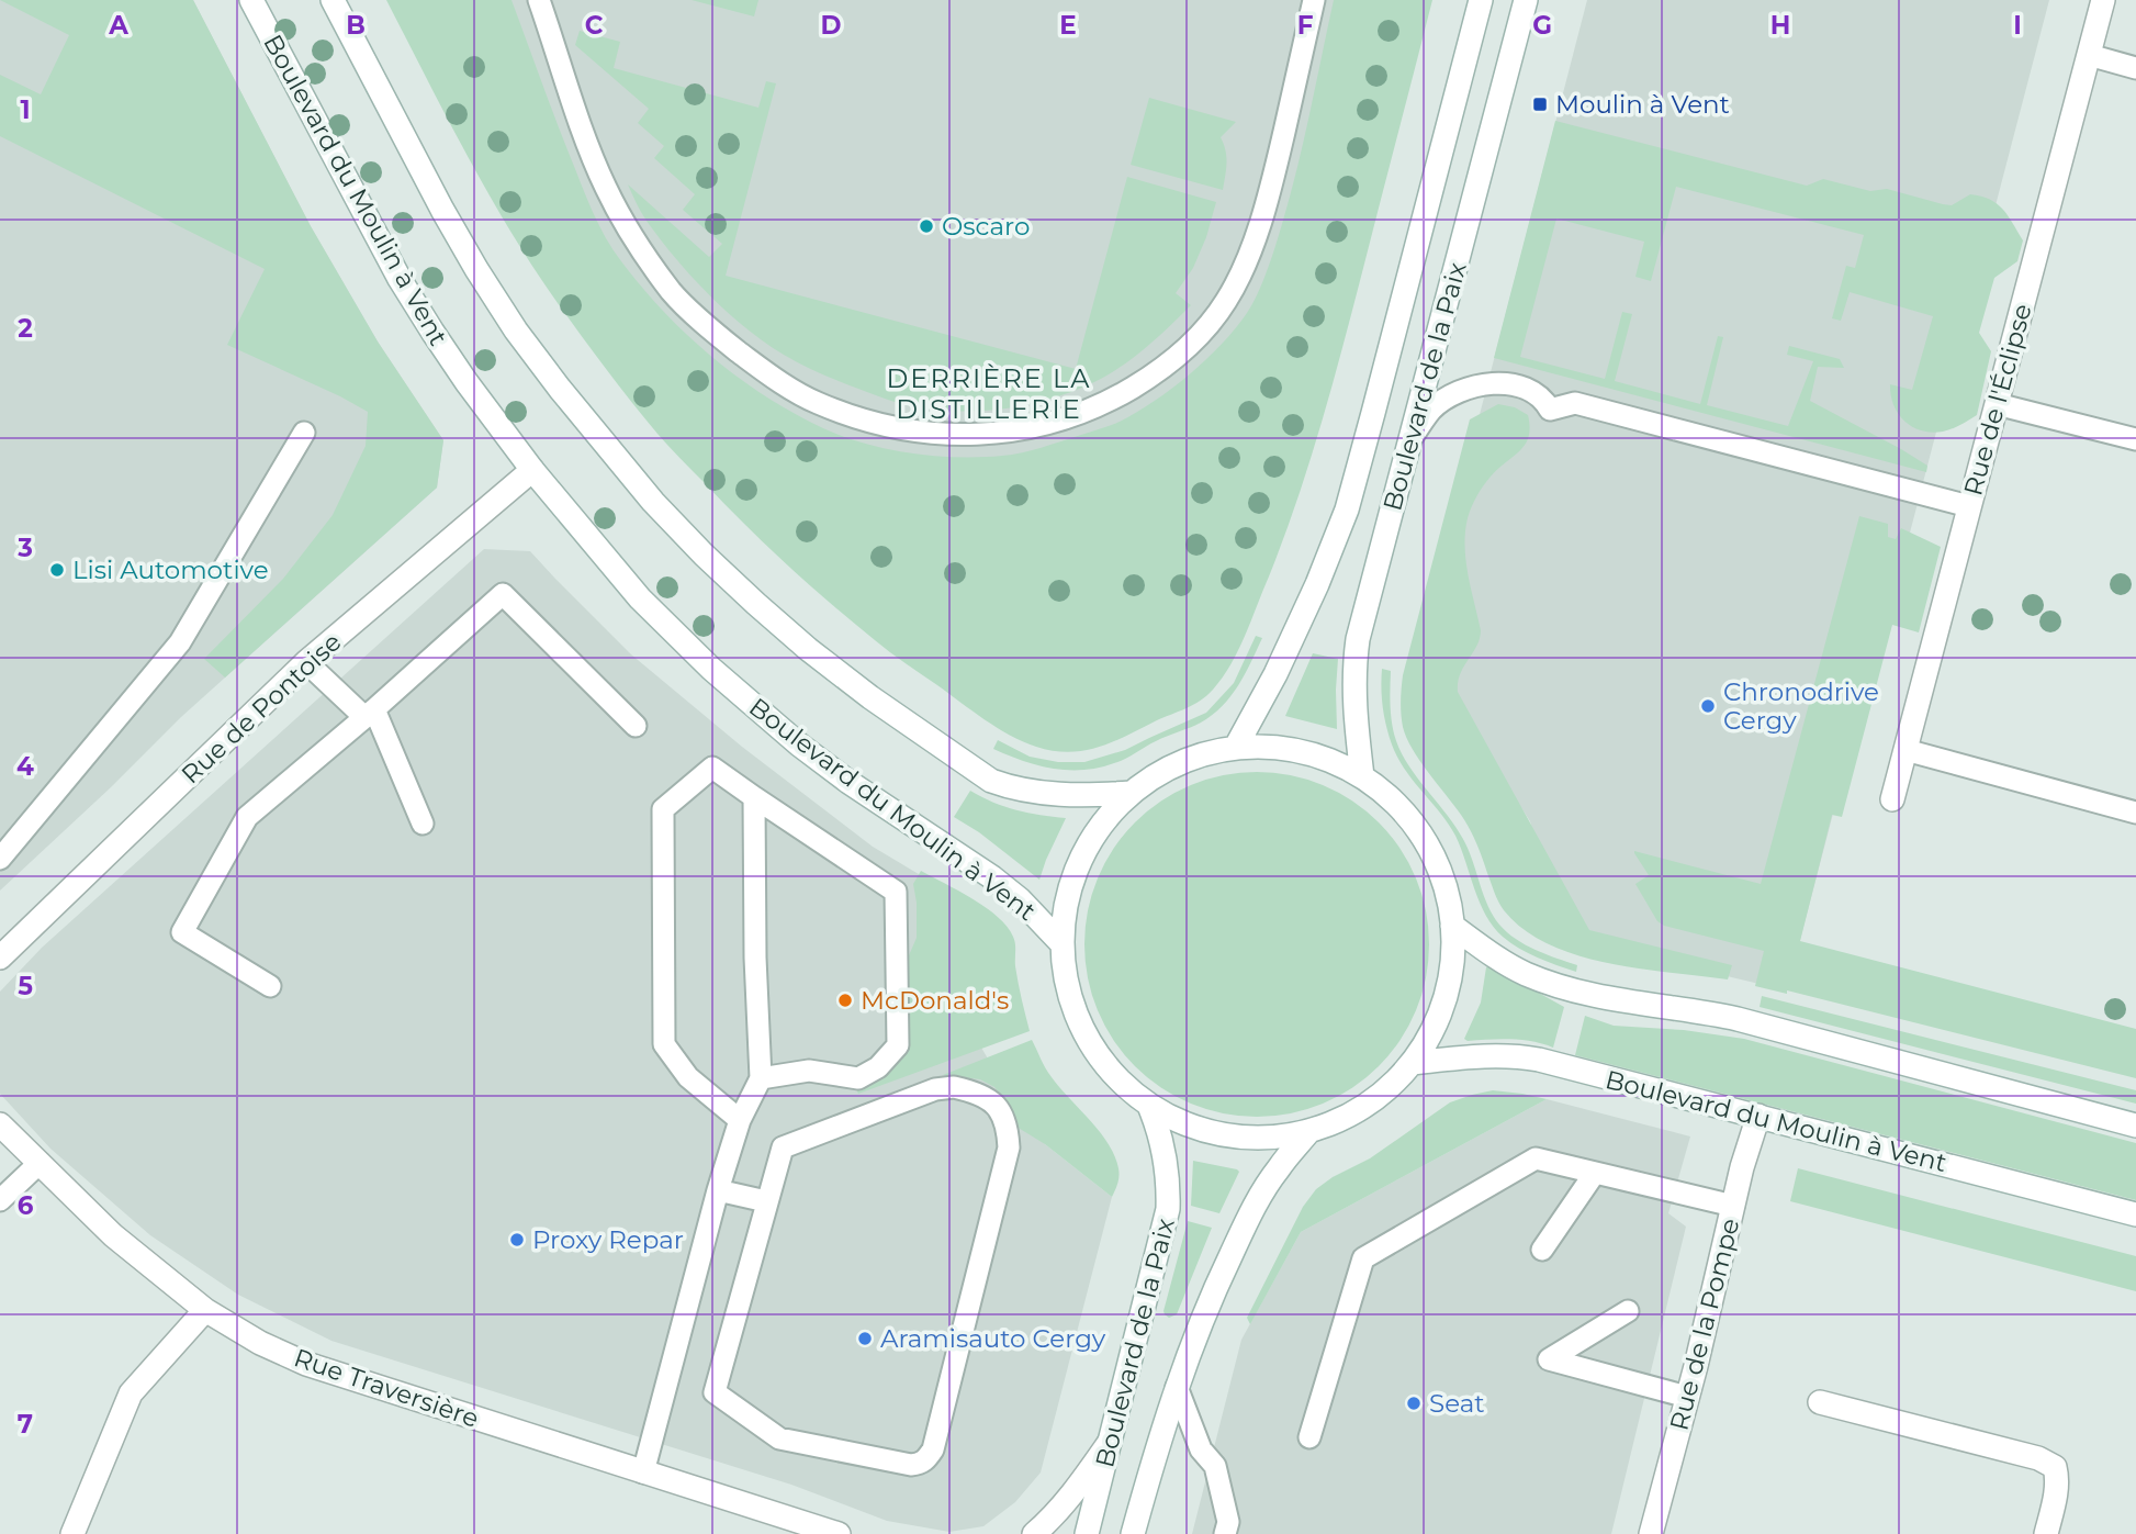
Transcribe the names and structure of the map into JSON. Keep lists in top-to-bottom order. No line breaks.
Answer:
{"streets":{"main road":["Boulevard du Moulin à Vent","Boulevard de la Paix","Rue de l'Éclipse","Rue de Pontoise","Rue de la Pompe","Rue Traversière"]},"crossings":[["Boulevard du Moulin à Vent","Rue de Pontoise"],["Boulevard du Moulin à Vent","Rue de la Pompe"]],"districts":["DERRIÈRE LA DISTILLERIE"],"places":{"transit":["Moulin à Vent"],"other":["Oscaro","Lisi Automotive","Chronodrive Cergy","McDonald's","Proxy Repar","Aramisauto Cergy","Seat"]},"grid":{"columns":["A","B","C","D","E","F","G","H","I"],"rows":["1","2","3","4","5","6","7"]}}
